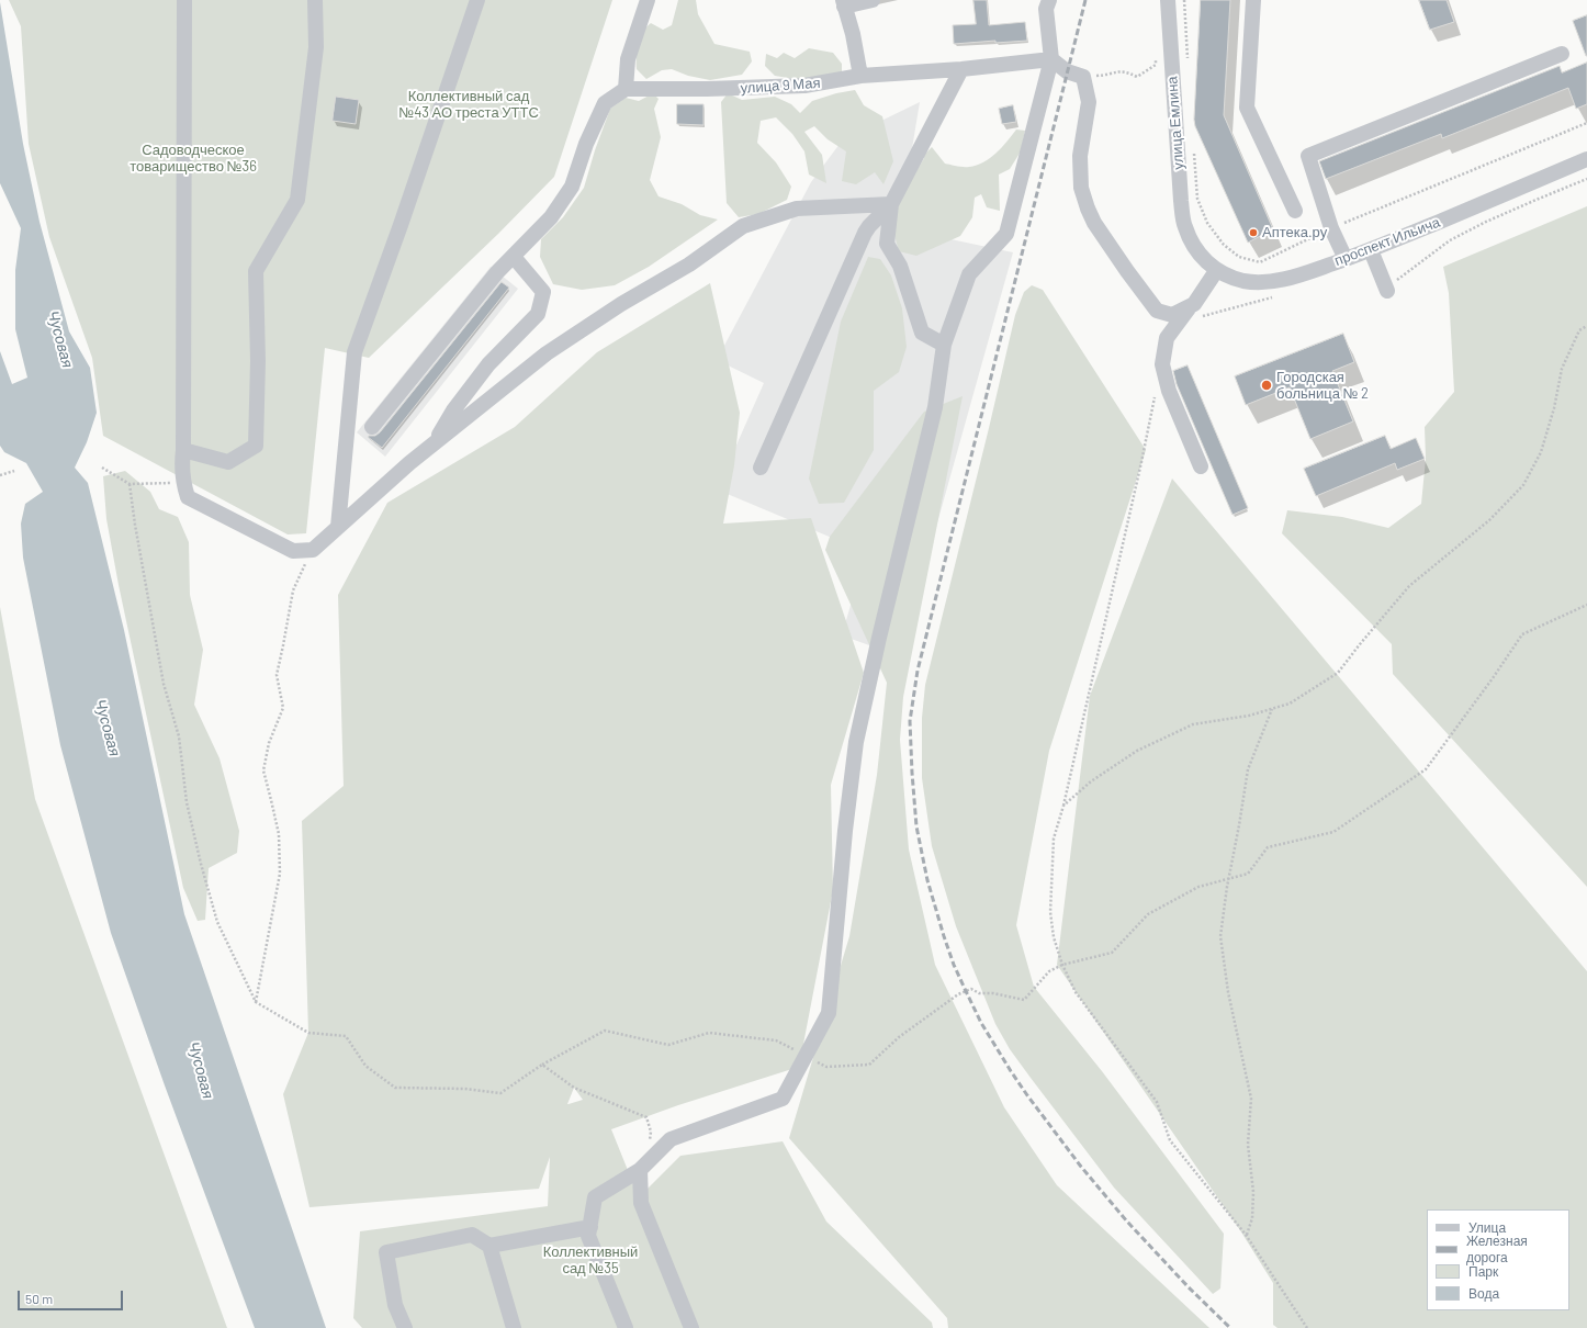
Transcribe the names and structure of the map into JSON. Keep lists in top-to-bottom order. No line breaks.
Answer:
{"streets":{"street":["улица 9 Мая","улица Емлина","проспект Ильича"]},"crossings":[["улица Емлина","проспект Ильича"]],"water":["Чусовая"],"parks":["Коллективный сад №43 АО треста УТТС","Садоводческое товарищество №36","Коллективный сад №35"],"places":["Аптека.ру","Городская больница № 2"],"legend":["Улица","Железная дорога","Парк","Вода"],"scale_bar":"50 m"}
